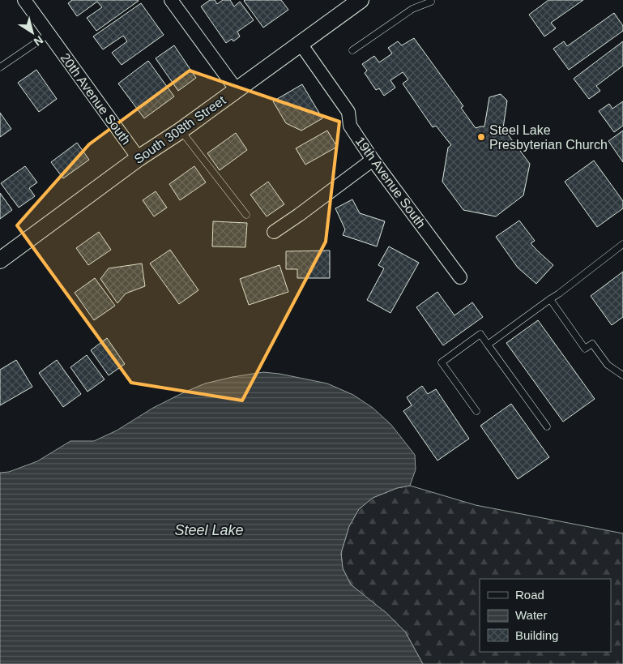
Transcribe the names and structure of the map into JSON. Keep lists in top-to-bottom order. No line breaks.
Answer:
{"streets":{"street":["20th Avenue South","South 308th Street","19th Avenue South"]},"crossings":[["20th Avenue South","South 308th Street"],["South 308th Street","19th Avenue South"]],"water":["Steel Lake"],"places":["Steel Lake Presbyterian Church"],"legend":["Road","Water","Building"],"north":"bottom right"}
